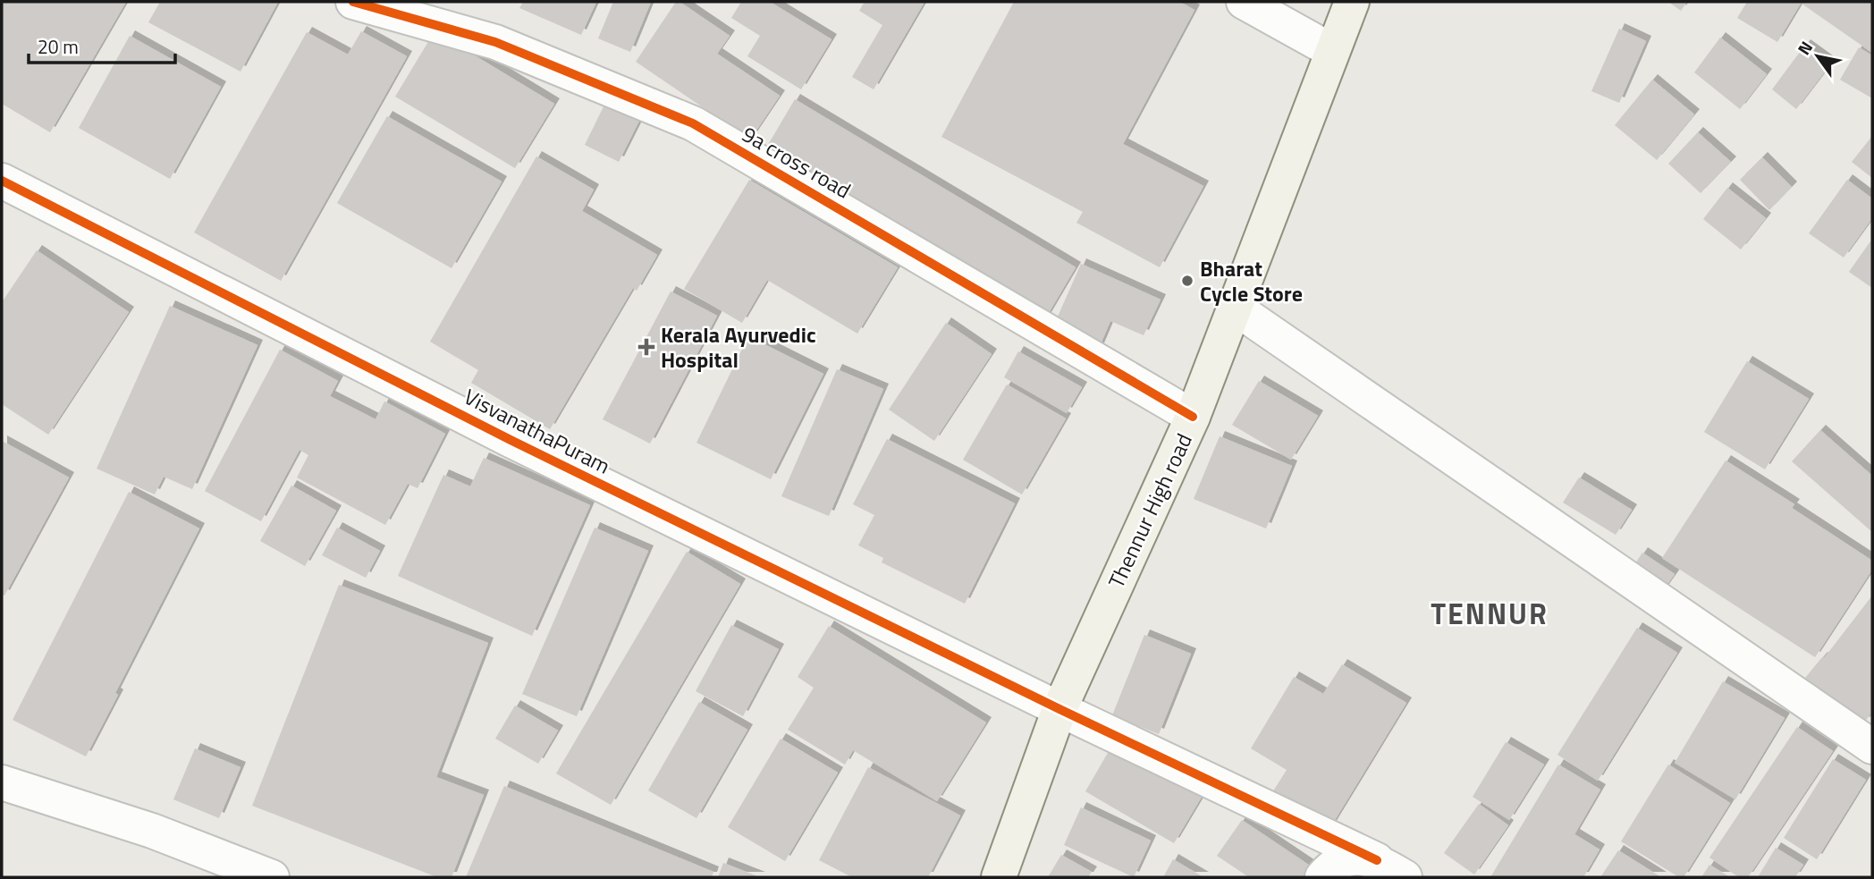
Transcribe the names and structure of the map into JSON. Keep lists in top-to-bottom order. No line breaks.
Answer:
{"streets":{"main road":["Thennur High road"],"street":["9a cross road","VisvanathaPuram"]},"crossings":[["9a cross road","Thennur High road"],["VisvanathaPuram","Thennur High road"]],"districts":["TENNUR"],"places":{"other":["Bharat Cycle Store"],"health":["Kerala Ayurvedic Hospital"]},"scale_bar":"20 m","north":"top left"}
